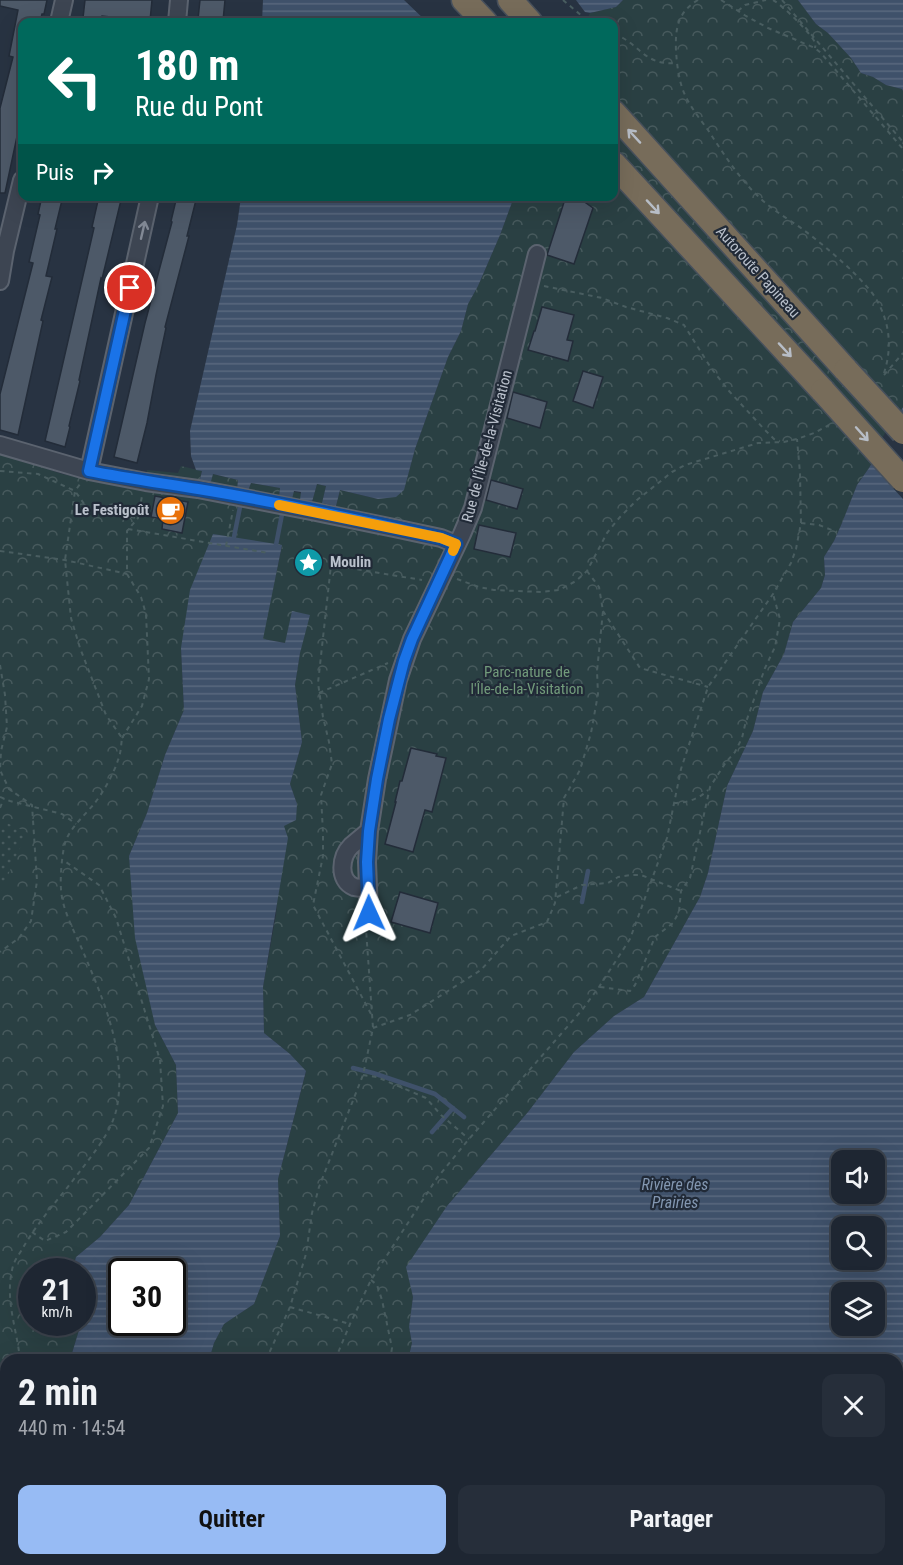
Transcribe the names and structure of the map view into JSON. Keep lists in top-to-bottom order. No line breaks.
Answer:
{"streets":{"highway":["Autoroute Papineau"],"street":["Rue de l'Île-de-la-Visitation"]},"water":["Rivière des Prairies"],"parks":["Parc-nature de l'Île-de-la-Visitation"],"places":{"cafe":["Le Festigoût"],"place":["Moulin"]},"page":{"turn":["180 m","Rue du Pont"],"then":"Puis","speed":"21 km/h","limit":"30","heading":["2 min","440 m · 14:54"],"buttons":["Quitter","Partager"]}}
